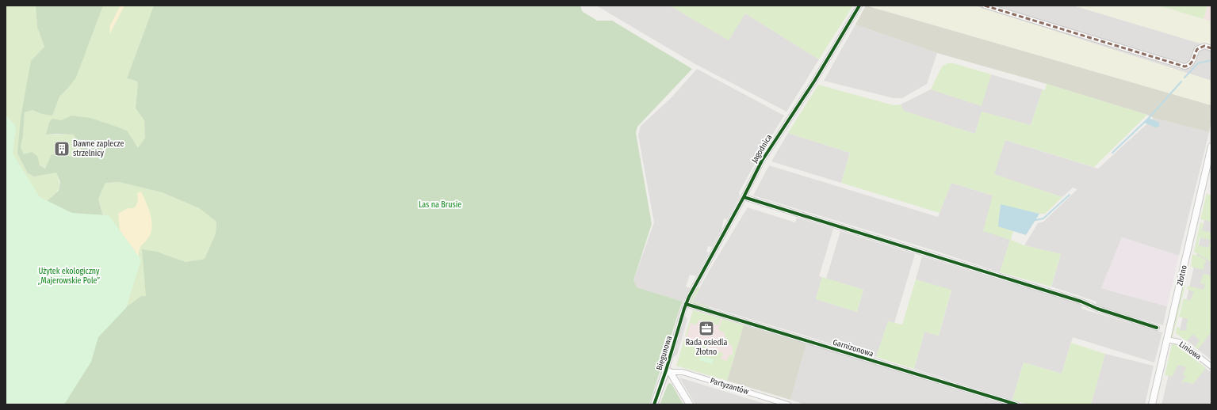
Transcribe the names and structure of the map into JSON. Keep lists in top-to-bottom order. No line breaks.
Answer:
{"streets":{"street":["Jagodnica","Złotno","Garnizonowa","Liniowa","Biegunowa","Partyzantów"]},"crossings":[["Jagodnica","Garnizonowa"],["Jagodnica","Biegunowa"],["Złotno","Liniowa"],["Garnizonowa","Biegunowa"],["Biegunowa","Partyzantów"]],"parks":["Las na Brusie","Użytek ekologiczny „Majerowskie Pole”"],"places":{"building":["Dawne zaplecze strzelnicy"],"office":["Rada osiedla Złotno"]}}
